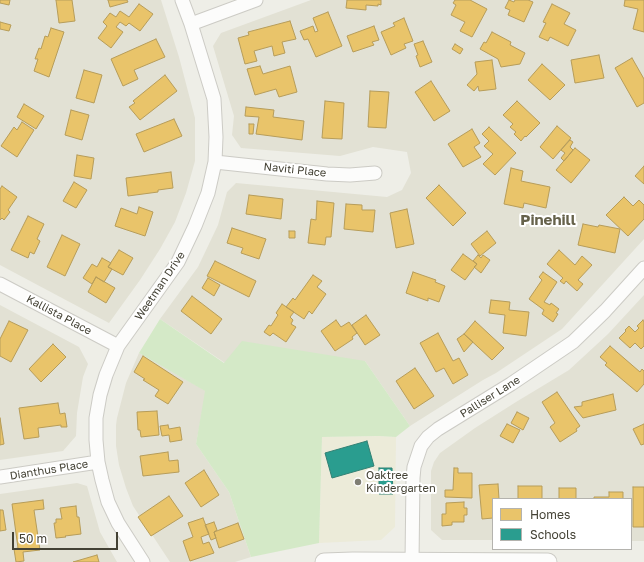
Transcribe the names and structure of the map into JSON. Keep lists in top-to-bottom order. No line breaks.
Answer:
{"streets":{"street":["Naviti Place","Weetman Drive","Kallista Place","Palliser Lane","Dianthus Place"]},"crossings":[["Naviti Place","Weetman Drive"],["Weetman Drive","Kallista Place"],["Weetman Drive","Dianthus Place"]],"districts":["Pinehill"],"places":["Oaktree Kindergarten"],"legend":["Homes","Schools"],"scale_bar":"50 m"}
